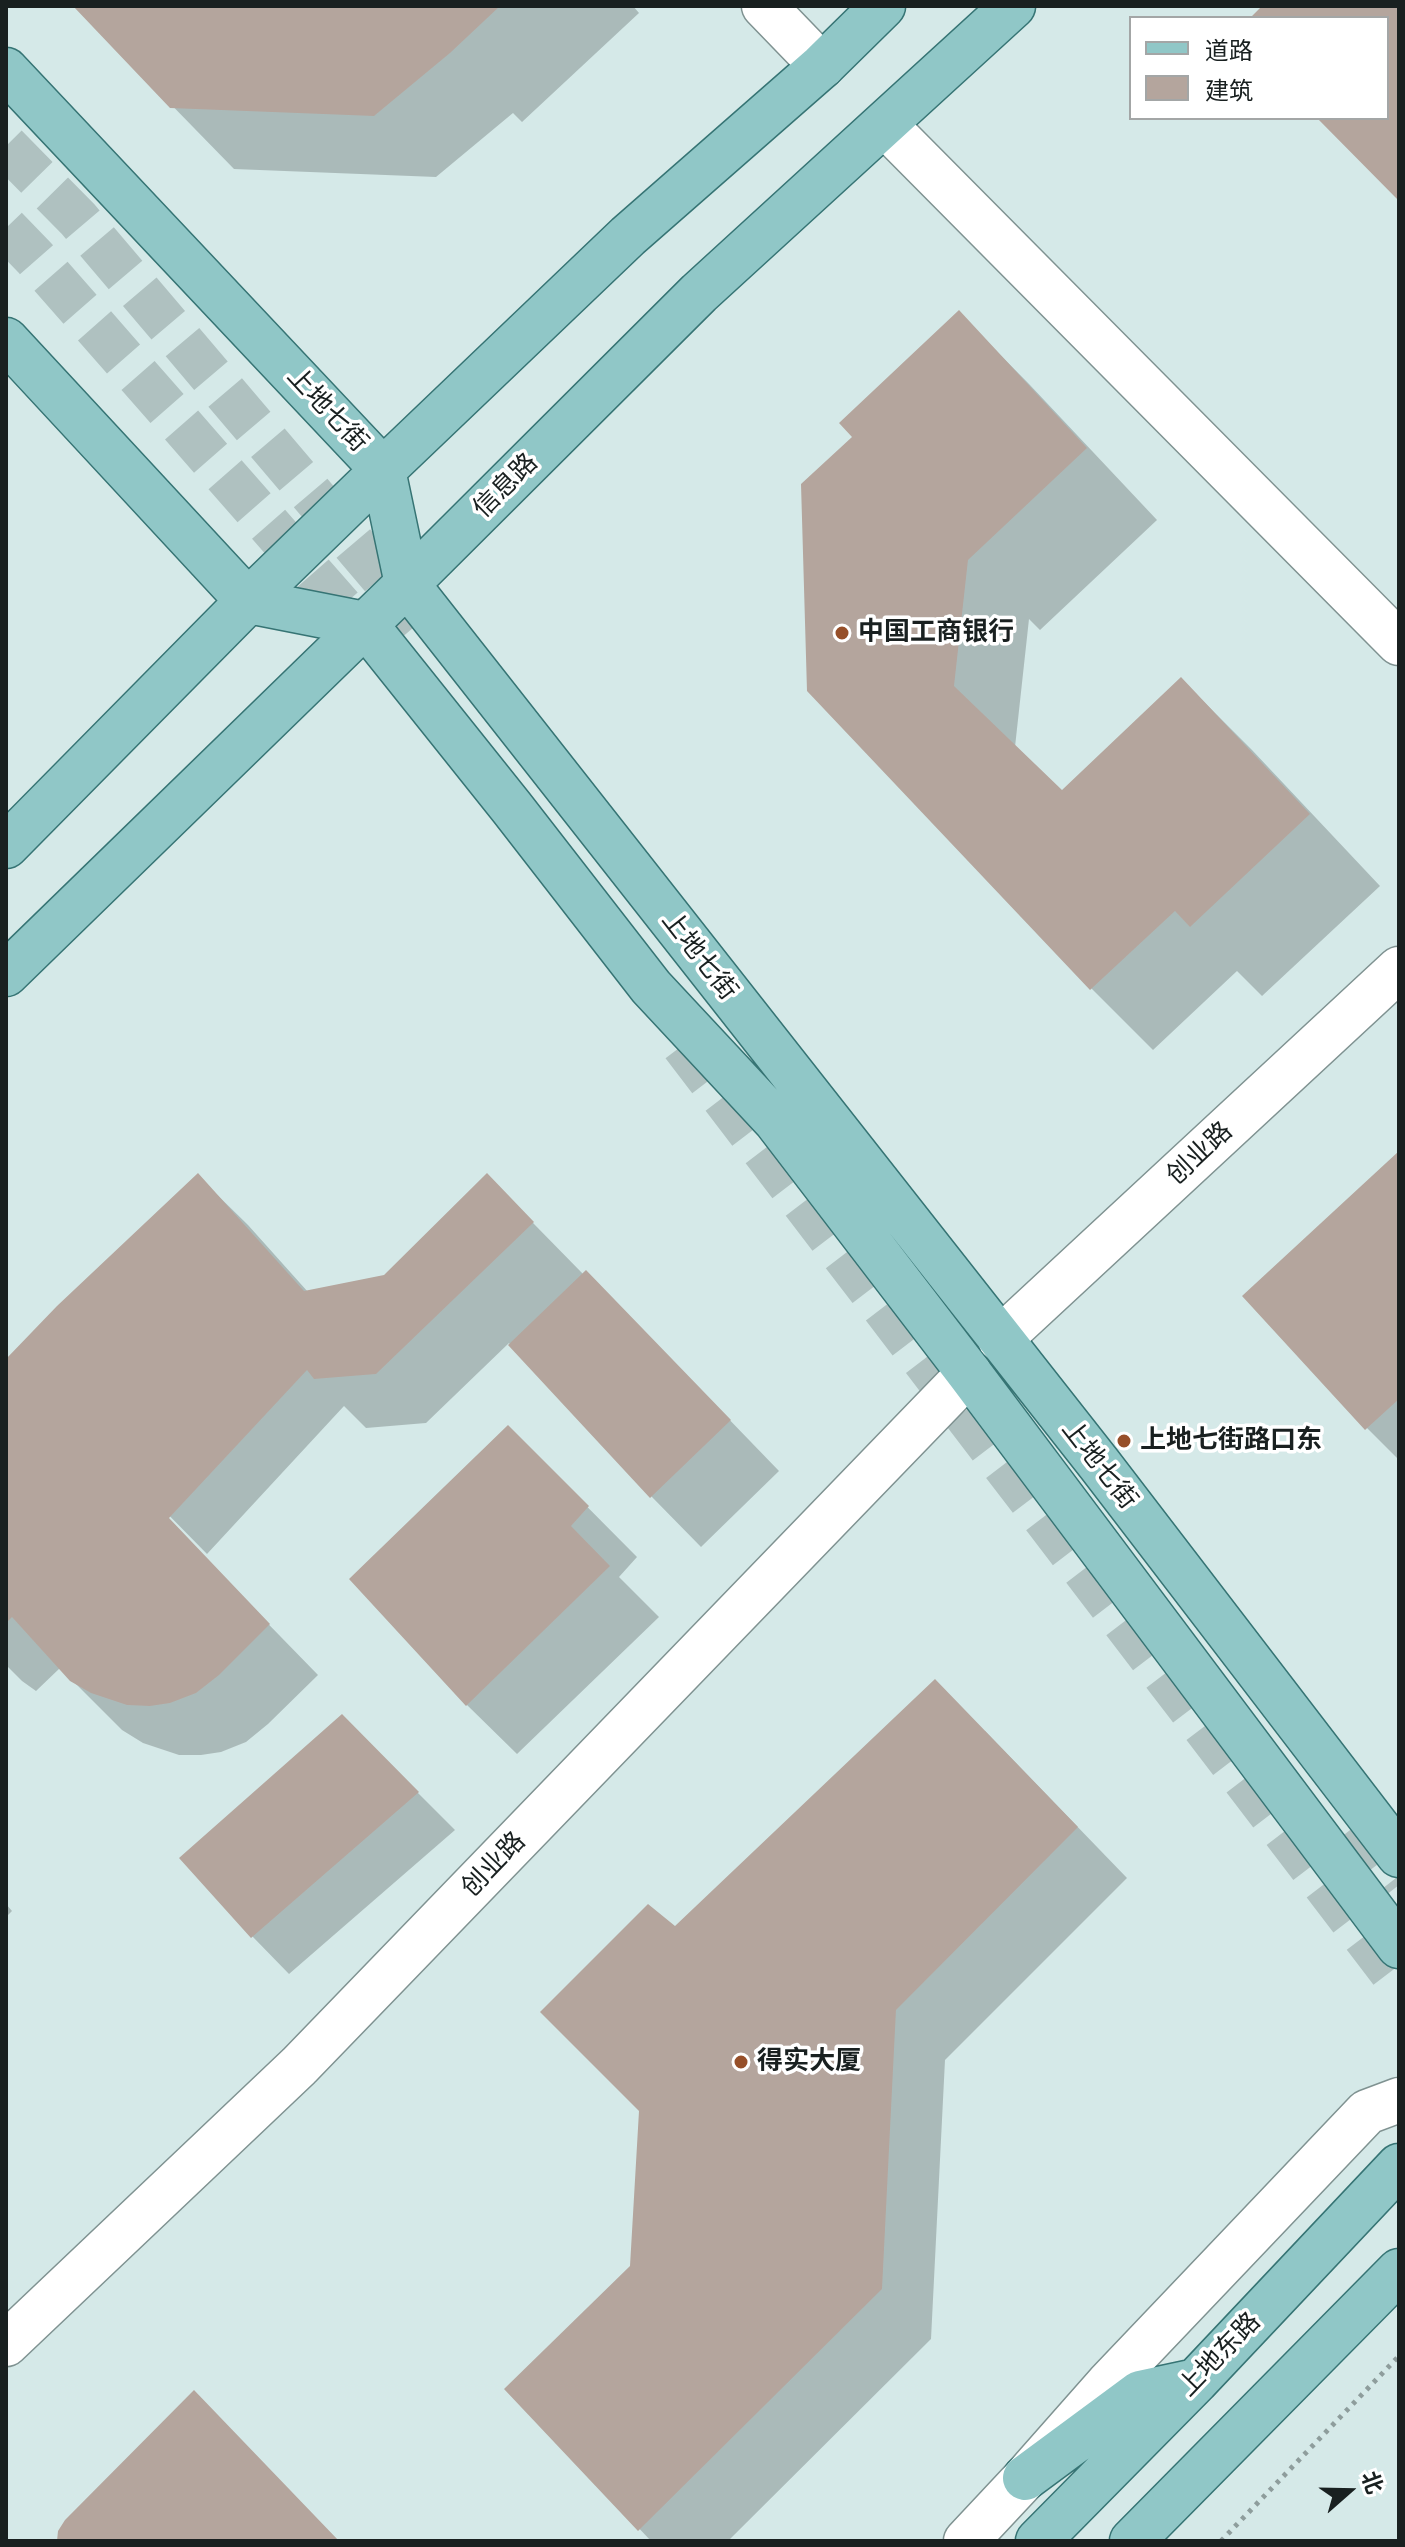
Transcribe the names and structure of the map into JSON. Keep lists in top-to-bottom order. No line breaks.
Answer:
{"streets":{"main road":["上地七街","信息路","上地东路"],"street":["创业路"]},"crossings":[["上地七街","信息路"],["上地七街","创业路"]],"places":["中国工商银行","上地七街路口东","得实大厦"],"legend":["道路","建筑"],"north":"right"}
